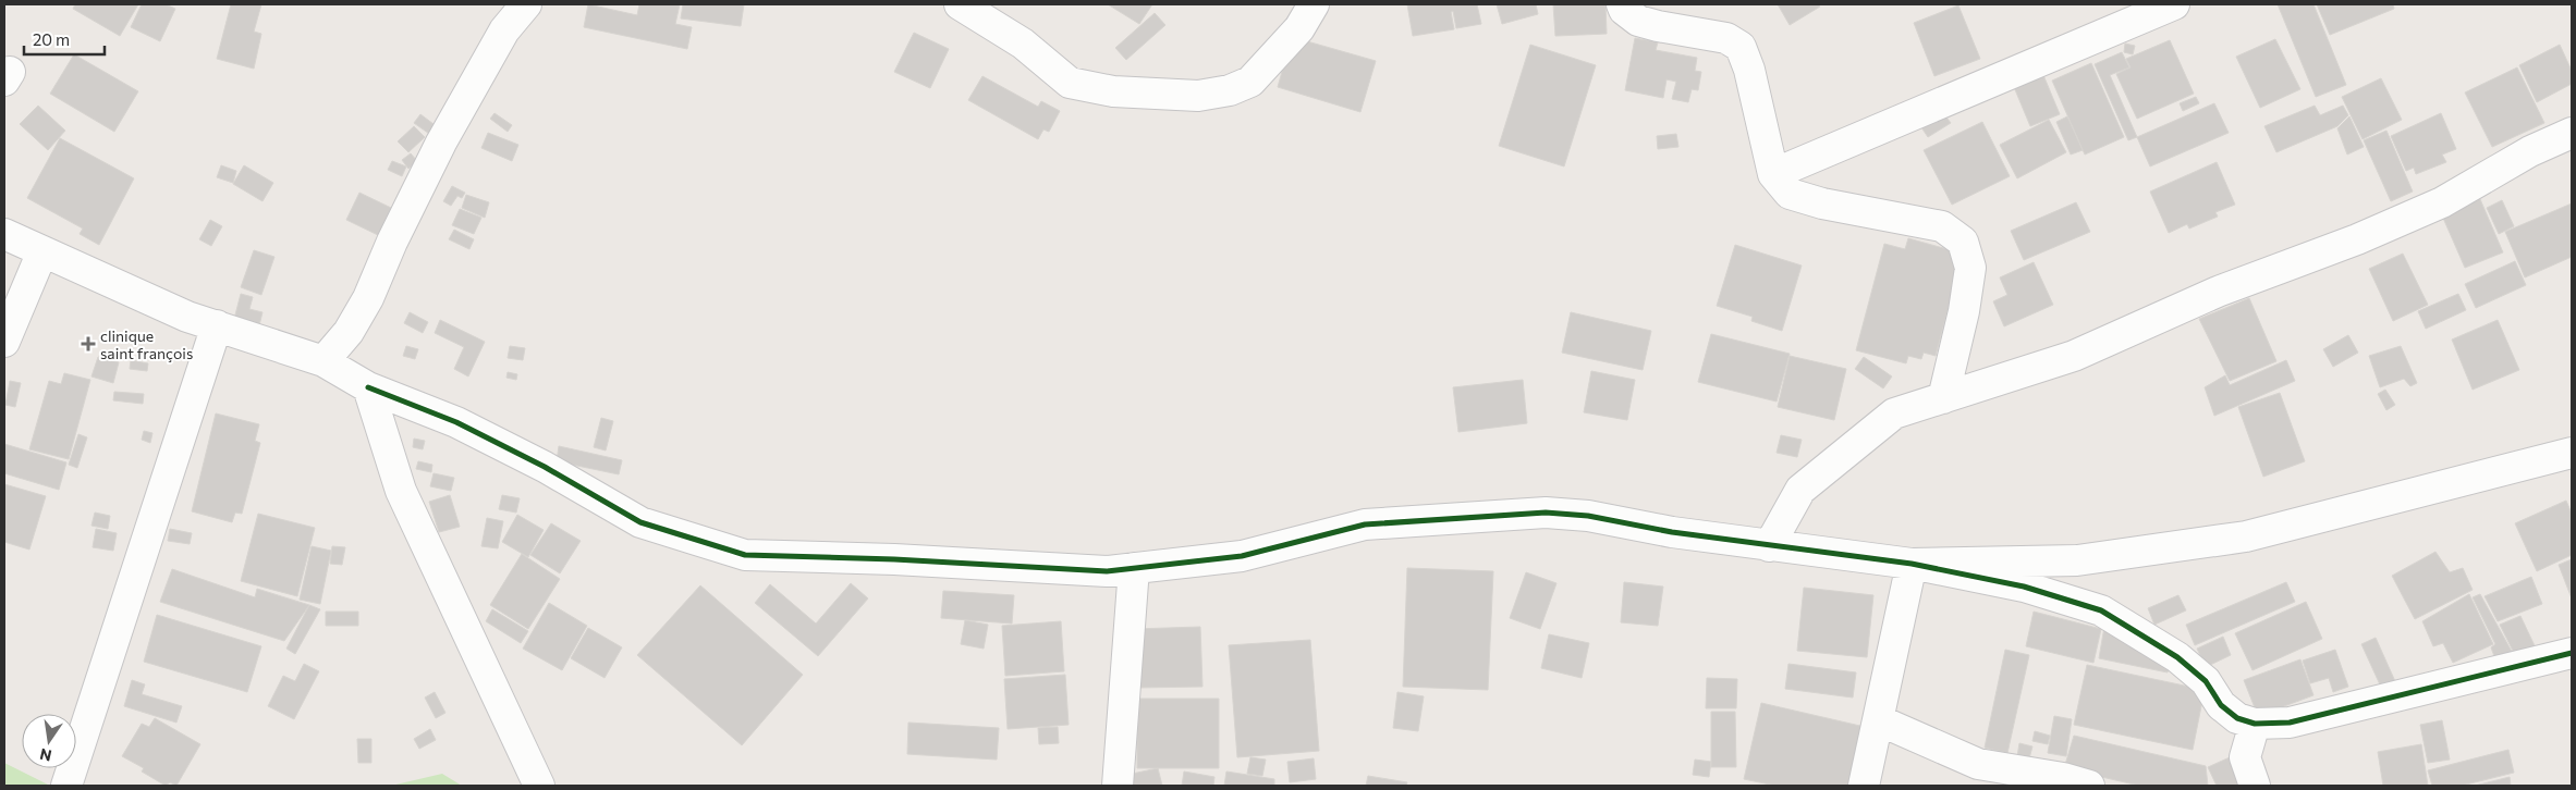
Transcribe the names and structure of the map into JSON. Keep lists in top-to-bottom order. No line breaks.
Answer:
{"places":{"health":["clinique saint françois"]},"scale_bar":"20 m","north":"bottom"}
